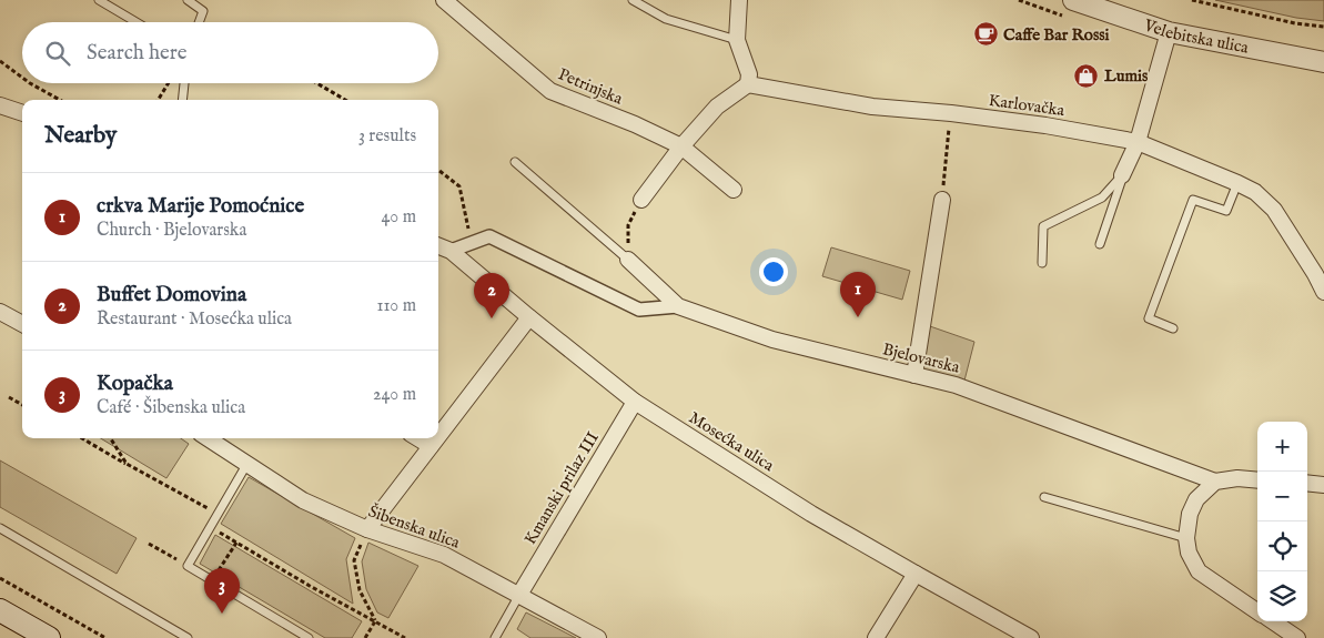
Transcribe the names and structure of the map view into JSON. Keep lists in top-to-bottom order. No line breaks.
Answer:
{"streets":{"street":["Velebitska ulica","Petrinjska","Karlovačka","Bjelovarska","Mosećka ulica","Kmanski prilaz III","Šibenska ulica"]},"crossings":[["Mosećka ulica","Kmanski prilaz III"],["Kmanski prilaz III","Šibenska ulica"]],"places":{"cafe":["Caffe Bar Rossi"],"shop":["Lumis"]},"page":{"search":"Search here","heading":["Nearby","3 results"],"list":[{"mark":"1","name":"crkva Marije Pomoćnice","note":"Church · Bjelovarska","value":"40 m"},{"mark":"2","name":"Buffet Domovina","note":"Restaurant · Mosećka ulica","value":"110 m"},{"mark":"3","name":"Kopačka","note":"Café · Šibenska ulica","value":"240 m"}],"pins":["1","2","3"],"map_buttons":["+","−"]}}
